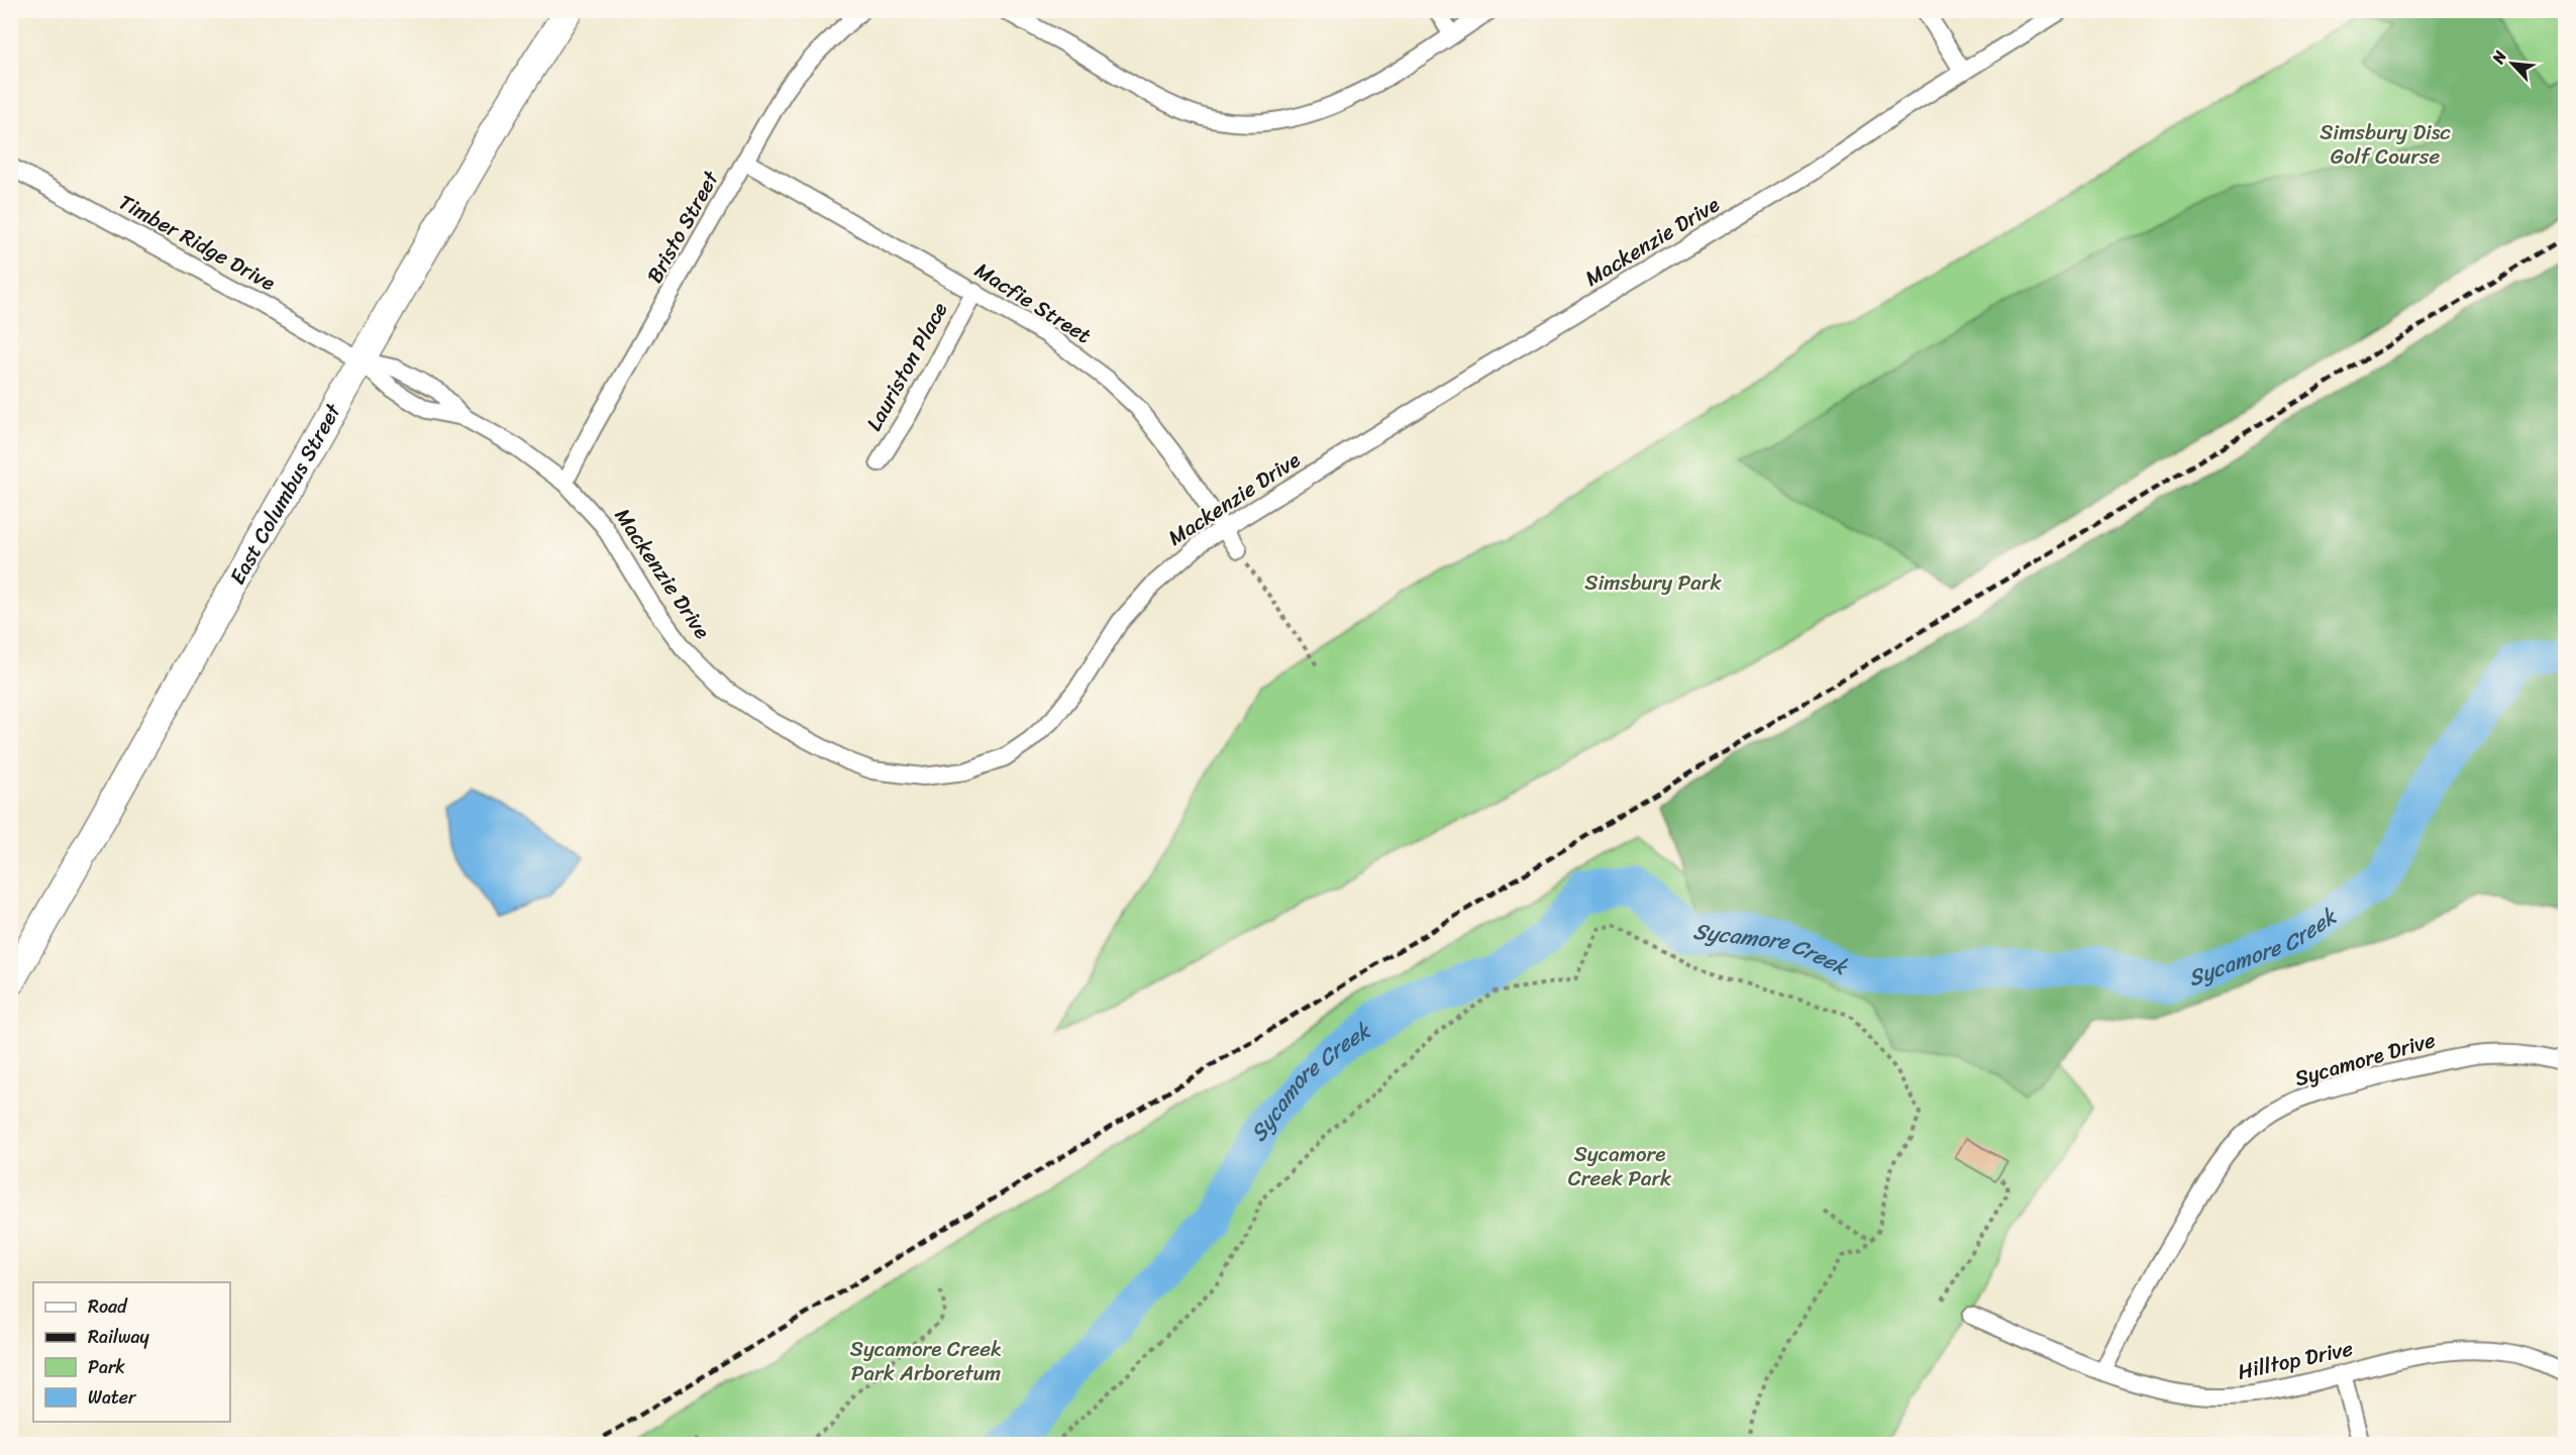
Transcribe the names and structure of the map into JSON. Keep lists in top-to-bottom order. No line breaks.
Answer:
{"streets":{"main road":["East Columbus Street"],"street":["Bristo Street","Mackenzie Drive","Timber Ridge Drive","Macfie Street","Lauriston Place","Sycamore Drive","Hilltop Drive"]},"crossings":[["Bristo Street","Mackenzie Drive"],["Bristo Street","Macfie Street"],["Mackenzie Drive","Timber Ridge Drive"],["Mackenzie Drive","Macfie Street"],["Mackenzie Drive","East Columbus Street"],["Timber Ridge Drive","East Columbus Street"],["Macfie Street","Lauriston Place"],["Sycamore Drive","Hilltop Drive"]],"water":["Sycamore Creek"],"parks":["Simsbury Disc Golf Course","Simsbury Park","Sycamore Creek Park","Sycamore Creek Park Arboretum"],"legend":["Road","Railway","Park","Water"],"north":"top left"}
